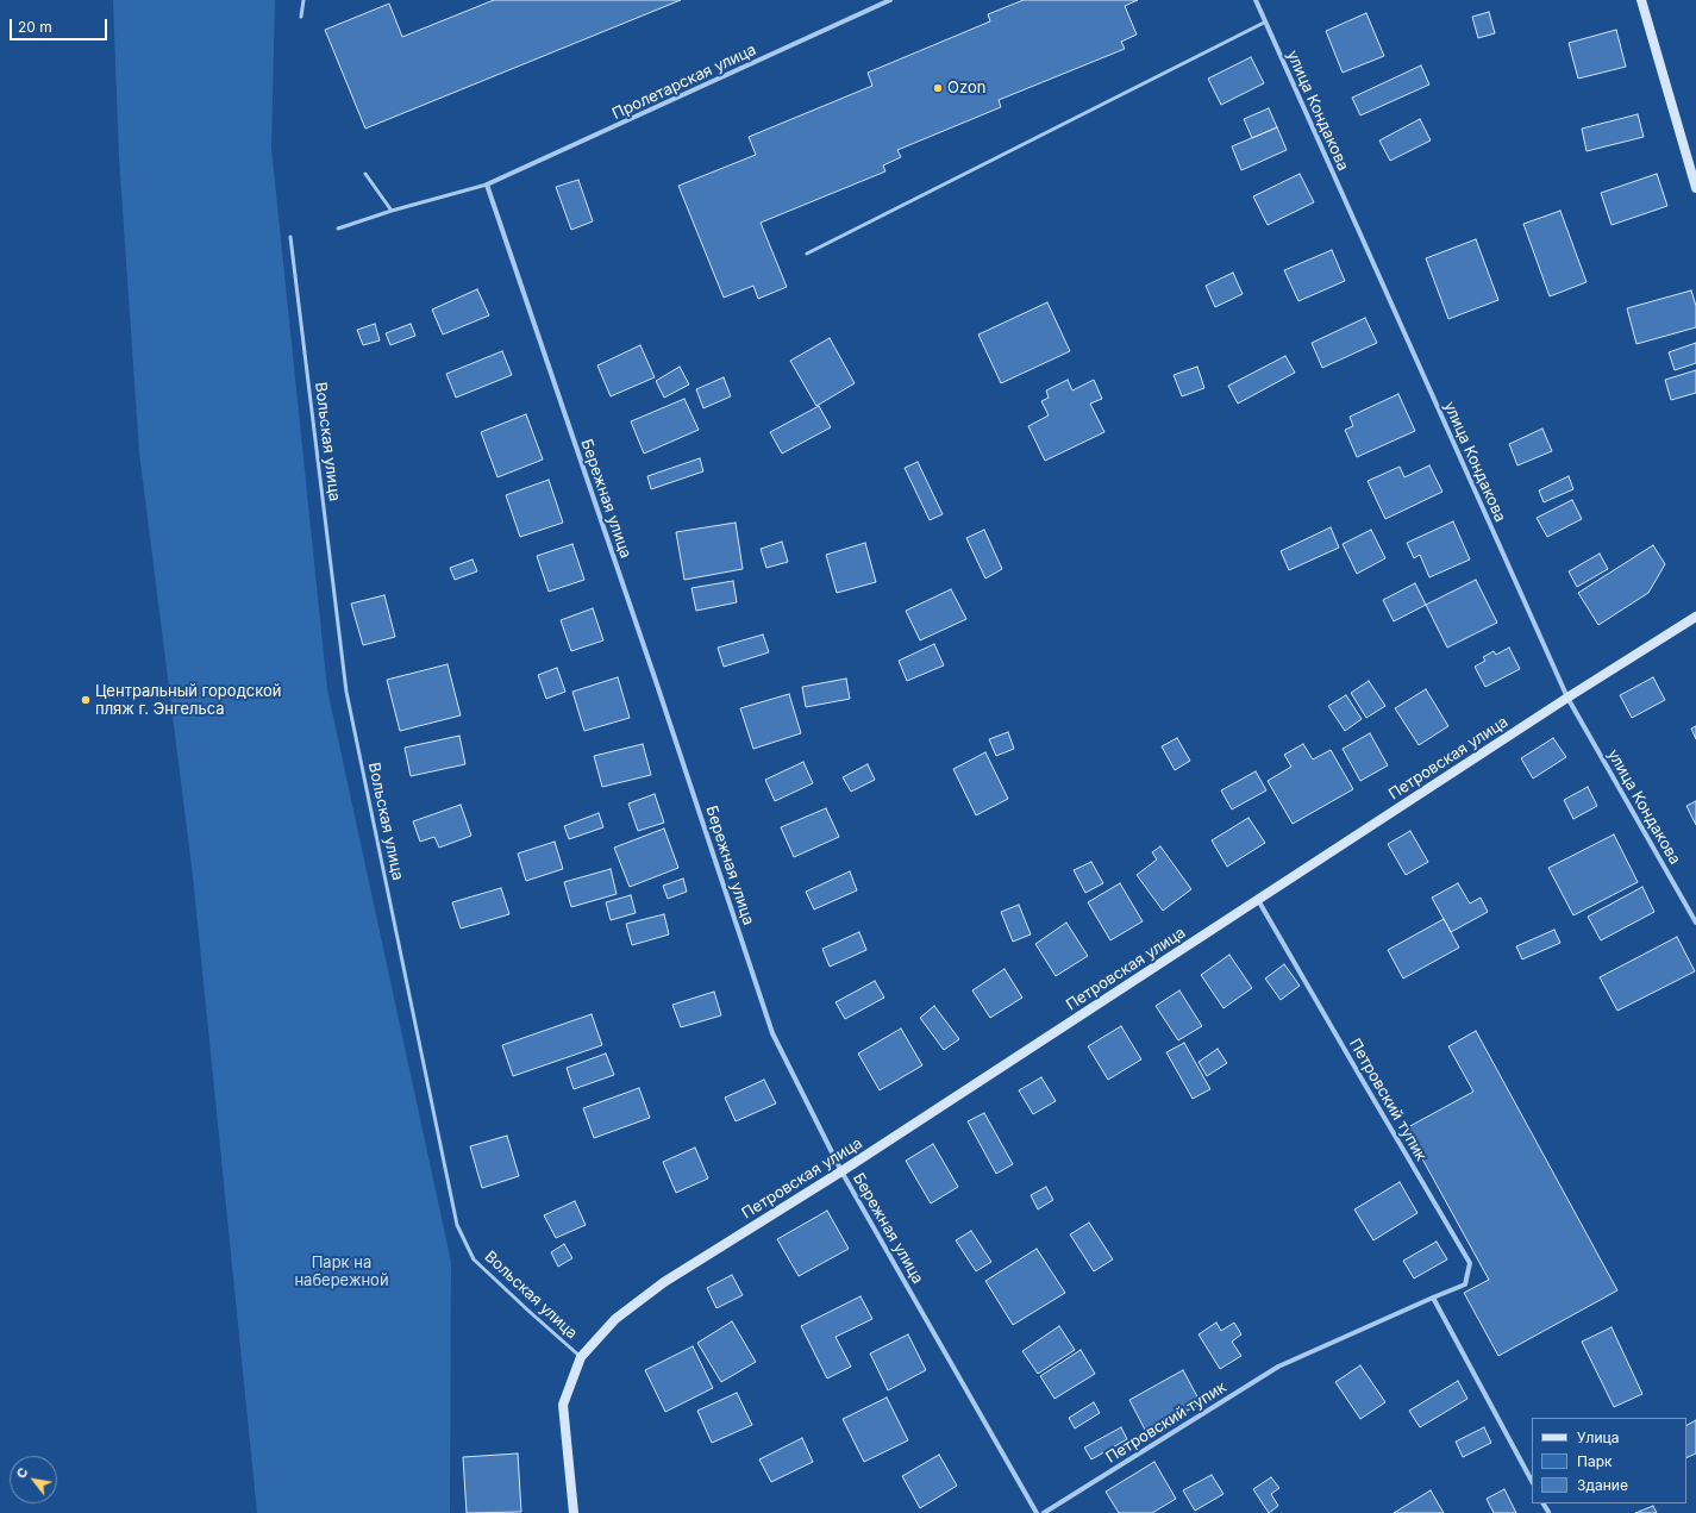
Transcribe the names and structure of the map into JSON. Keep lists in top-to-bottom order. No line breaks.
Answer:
{"streets":{"main road":["Петровская улица"],"street":["Пролетарская улица","улица Кондакова","Бережная улица","Петровский тупик"],"lane":["Вольская улица"]},"crossings":[["Пролетарская улица","Бережная улица"],["улица Кондакова","Петровская улица"],["Вольская улица","Петровская улица"],["Бережная улица","Петровская улица"],["Петровская улица","Петровский тупик"]],"parks":["Парк на набережной"],"places":["Ozon","Центральный городской пляж г. Энгельса"],"legend":["Улица","Парк","Здание"],"scale_bar":"20 m","north":"top left"}
